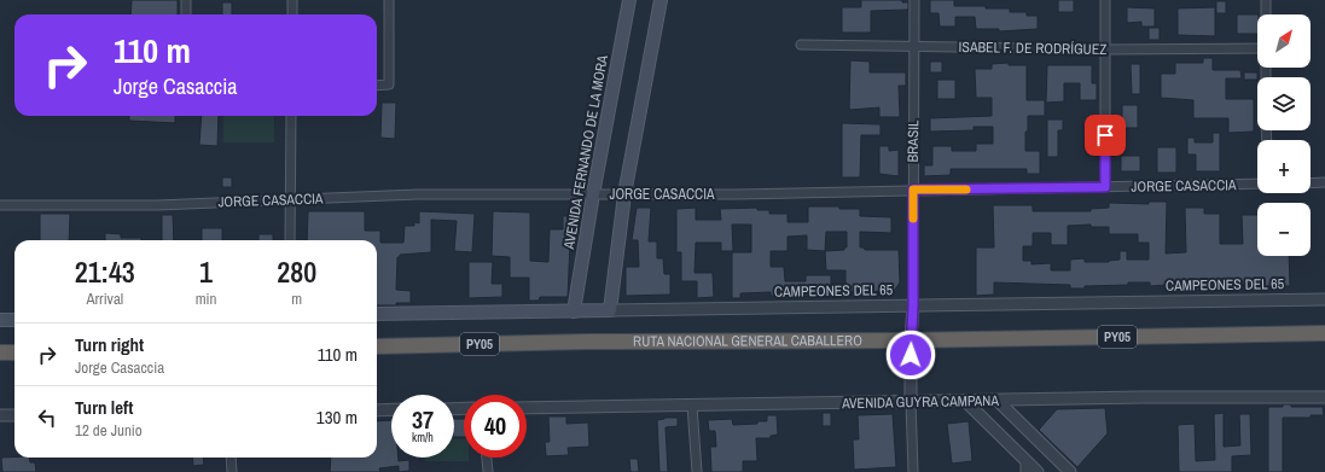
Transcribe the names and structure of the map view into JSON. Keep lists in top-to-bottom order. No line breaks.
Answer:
{"streets":{"highway":["PY05","RUTA NACIONAL GENERAL CABALLERO"],"main road":["AVENIDA FERNANDO DE LA MORA","CAMPEONES DEL 65"],"street":["ISABEL F. DE RODRÍGUEZ","BRASIL","JORGE CASACCIA","AVENIDA GUYRA CAMPANA"]},"crossings":[["ISABEL F. DE RODRÍGUEZ","BRASIL"],["BRASIL","JORGE CASACCIA"],["BRASIL","CAMPEONES DEL 65"],["BRASIL","RUTA NACIONAL GENERAL CABALLERO"],["BRASIL","AVENIDA GUYRA CAMPANA"],["AVENIDA FERNANDO DE LA MORA","JORGE CASACCIA"],["AVENIDA FERNANDO DE LA MORA","CAMPEONES DEL 65"]],"north":"top right","page":{"map_buttons":["+","−"],"turn":["110 m","Jorge Casaccia"],"eta":["21:43","Arrival","1","min","280","m"],"list":[{"name":"Turn right","note":"Jorge Casaccia","value":"110 m"},{"name":"Turn left","note":"12 de Junio","value":"130 m"}],"speed":"37 km/h","limit":"40"}}
